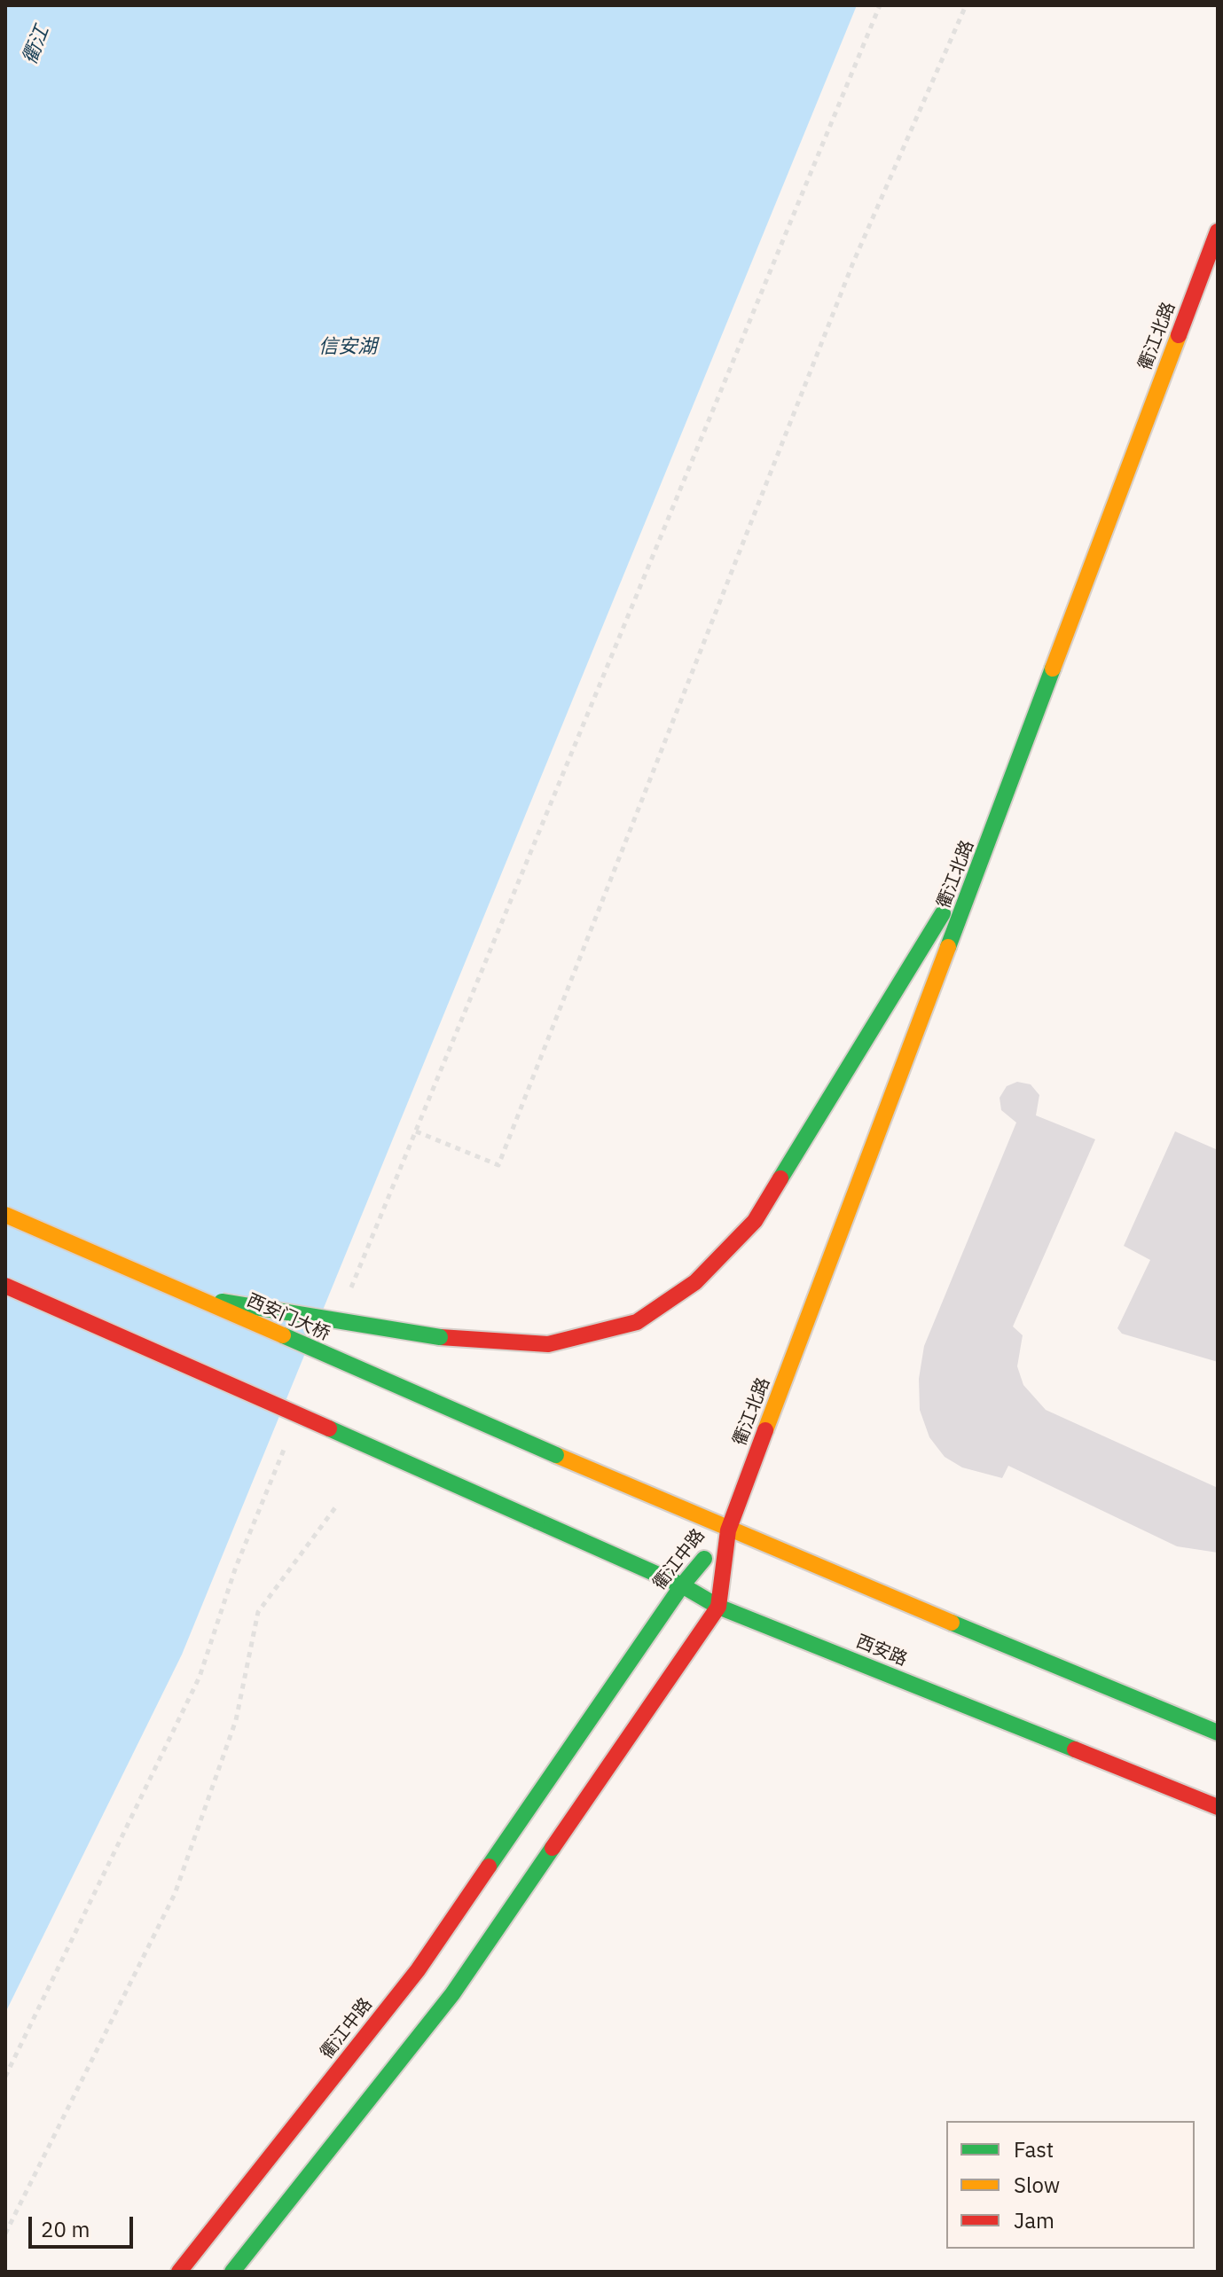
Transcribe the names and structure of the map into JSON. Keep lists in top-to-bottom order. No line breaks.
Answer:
{"streets":{"main road":["衢江北路","西安门大桥","衢江中路","西安路"]},"crossings":[["衢江北路","西安门大桥"],["衢江北路","衢江中路"],["西安门大桥","衢江中路"],["衢江中路","西安路"]],"water":["衢江","信安湖"],"legend":["Fast","Slow","Jam"],"scale_bar":"20 m"}
